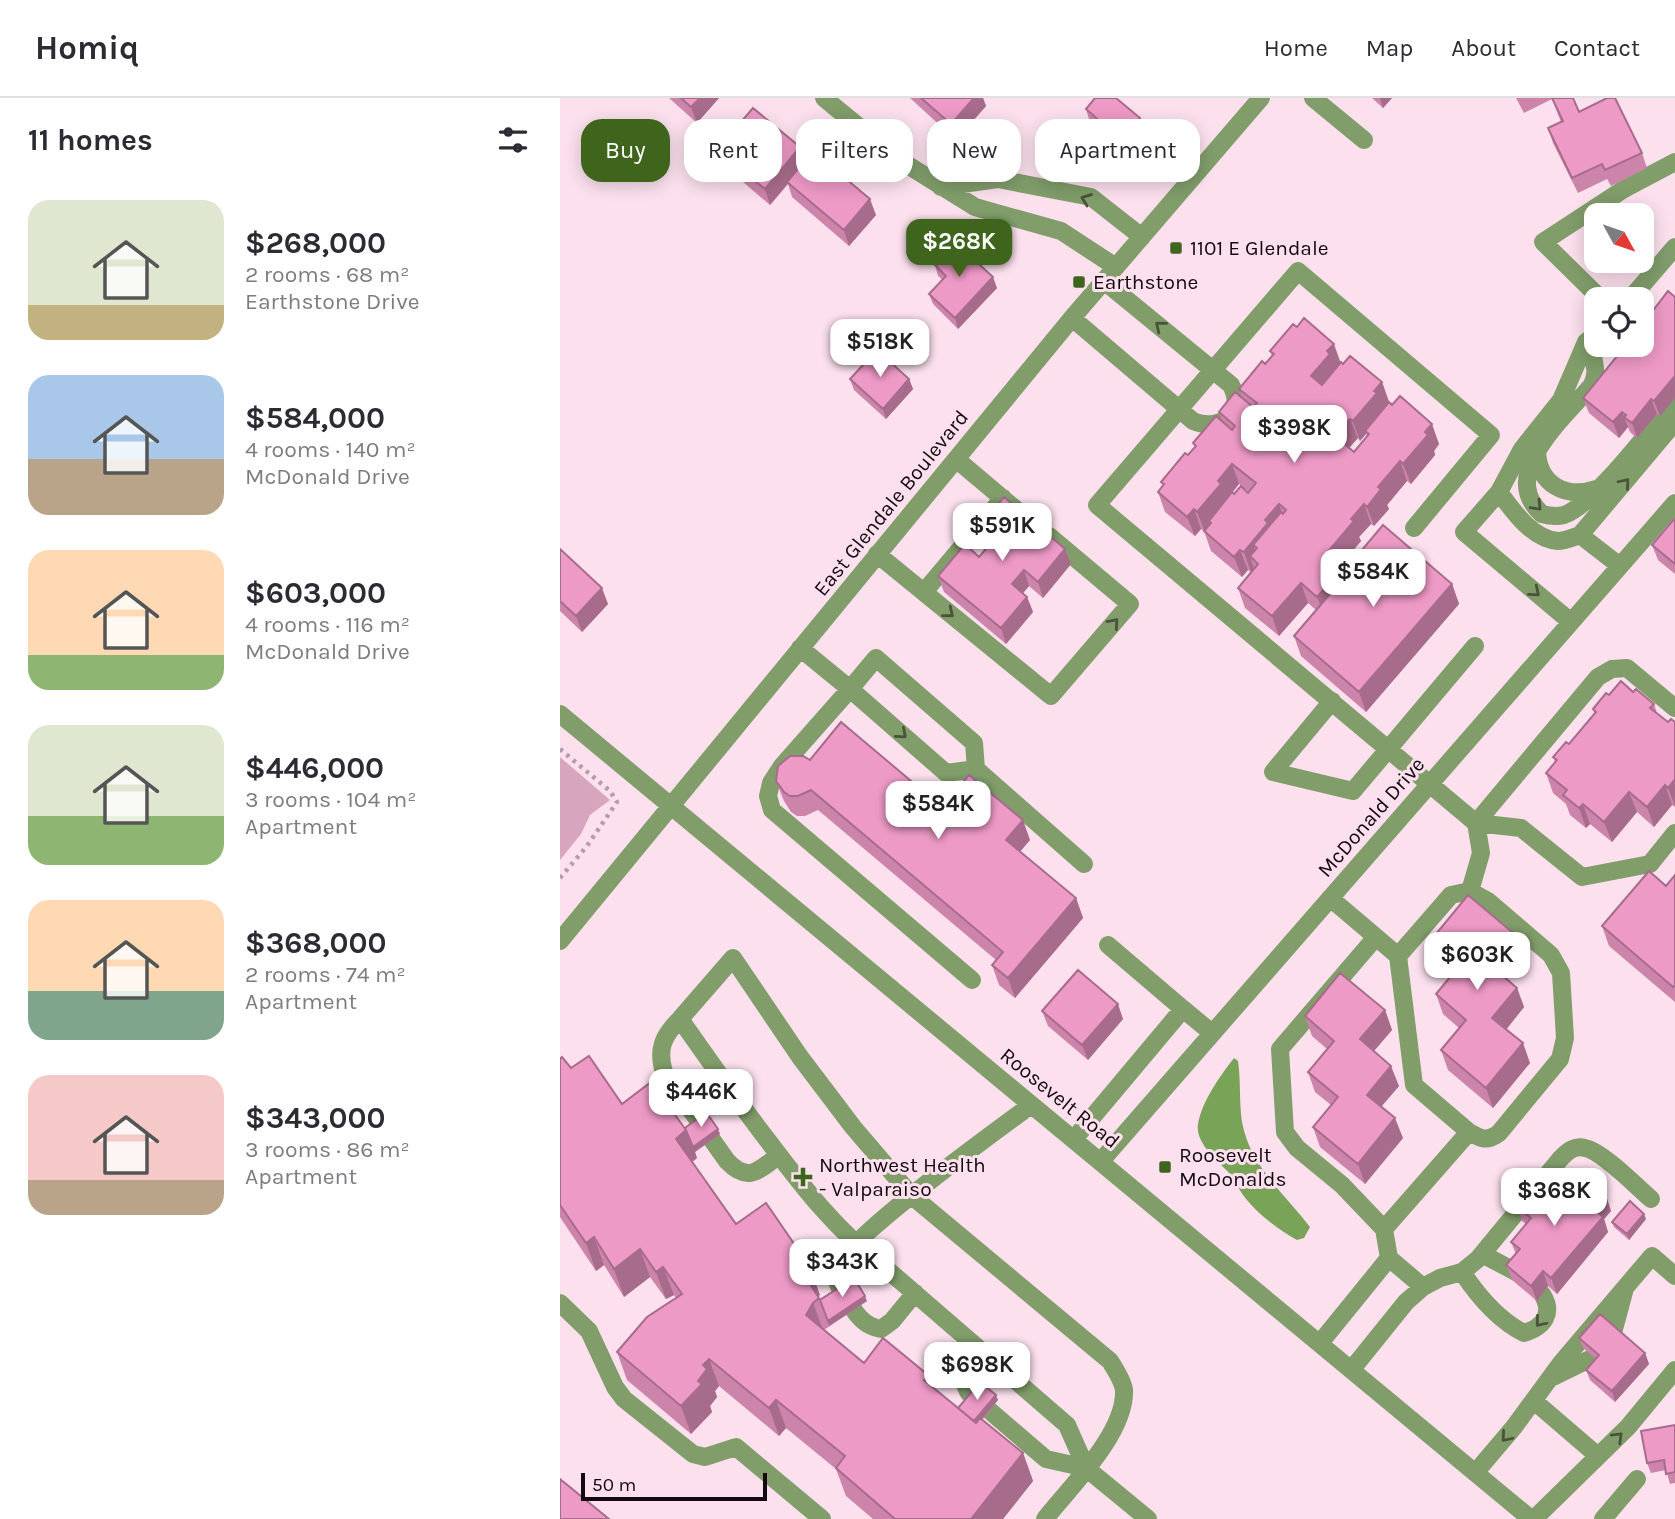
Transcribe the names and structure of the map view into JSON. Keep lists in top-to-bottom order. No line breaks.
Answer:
{"streets":{"street":["East Glendale Boulevard","McDonald Drive","Roosevelt Road"]},"crossings":[["East Glendale Boulevard","Roosevelt Road"],["McDonald Drive","Roosevelt Road"]],"places":{"transit":["1101 E Glendale","Earthstone","Roosevelt McDonalds"],"health":["Northwest Health - Valparaiso"]},"scale_bar":"50 m","north":"bottom right","page":{"header":"Homiq","nav":["Home","Map","About","Contact"],"heading":"11 homes","chip":["Buy","Rent","Filters","New","Apartment"],"list":[{"name":"$268,000","note":"2 rooms · 68 m² · Earthstone Drive"},{"name":"$584,000","note":"4 rooms · 140 m² · McDonald Drive"},{"name":"$603,000","note":"4 rooms · 116 m² · McDonald Drive"},{"name":"$446,000","note":"3 rooms · 104 m² · Apartment"},{"name":"$368,000","note":"2 rooms · 74 m² · Apartment"},{"name":"$343,000","note":"3 rooms · 86 m² · Apartment"}],"price":["$268K","$518K","$398K","$591K","$584K","$584K","$603K","$446K","$368K","$343K","$698K"],"scale":"50 m"}}
